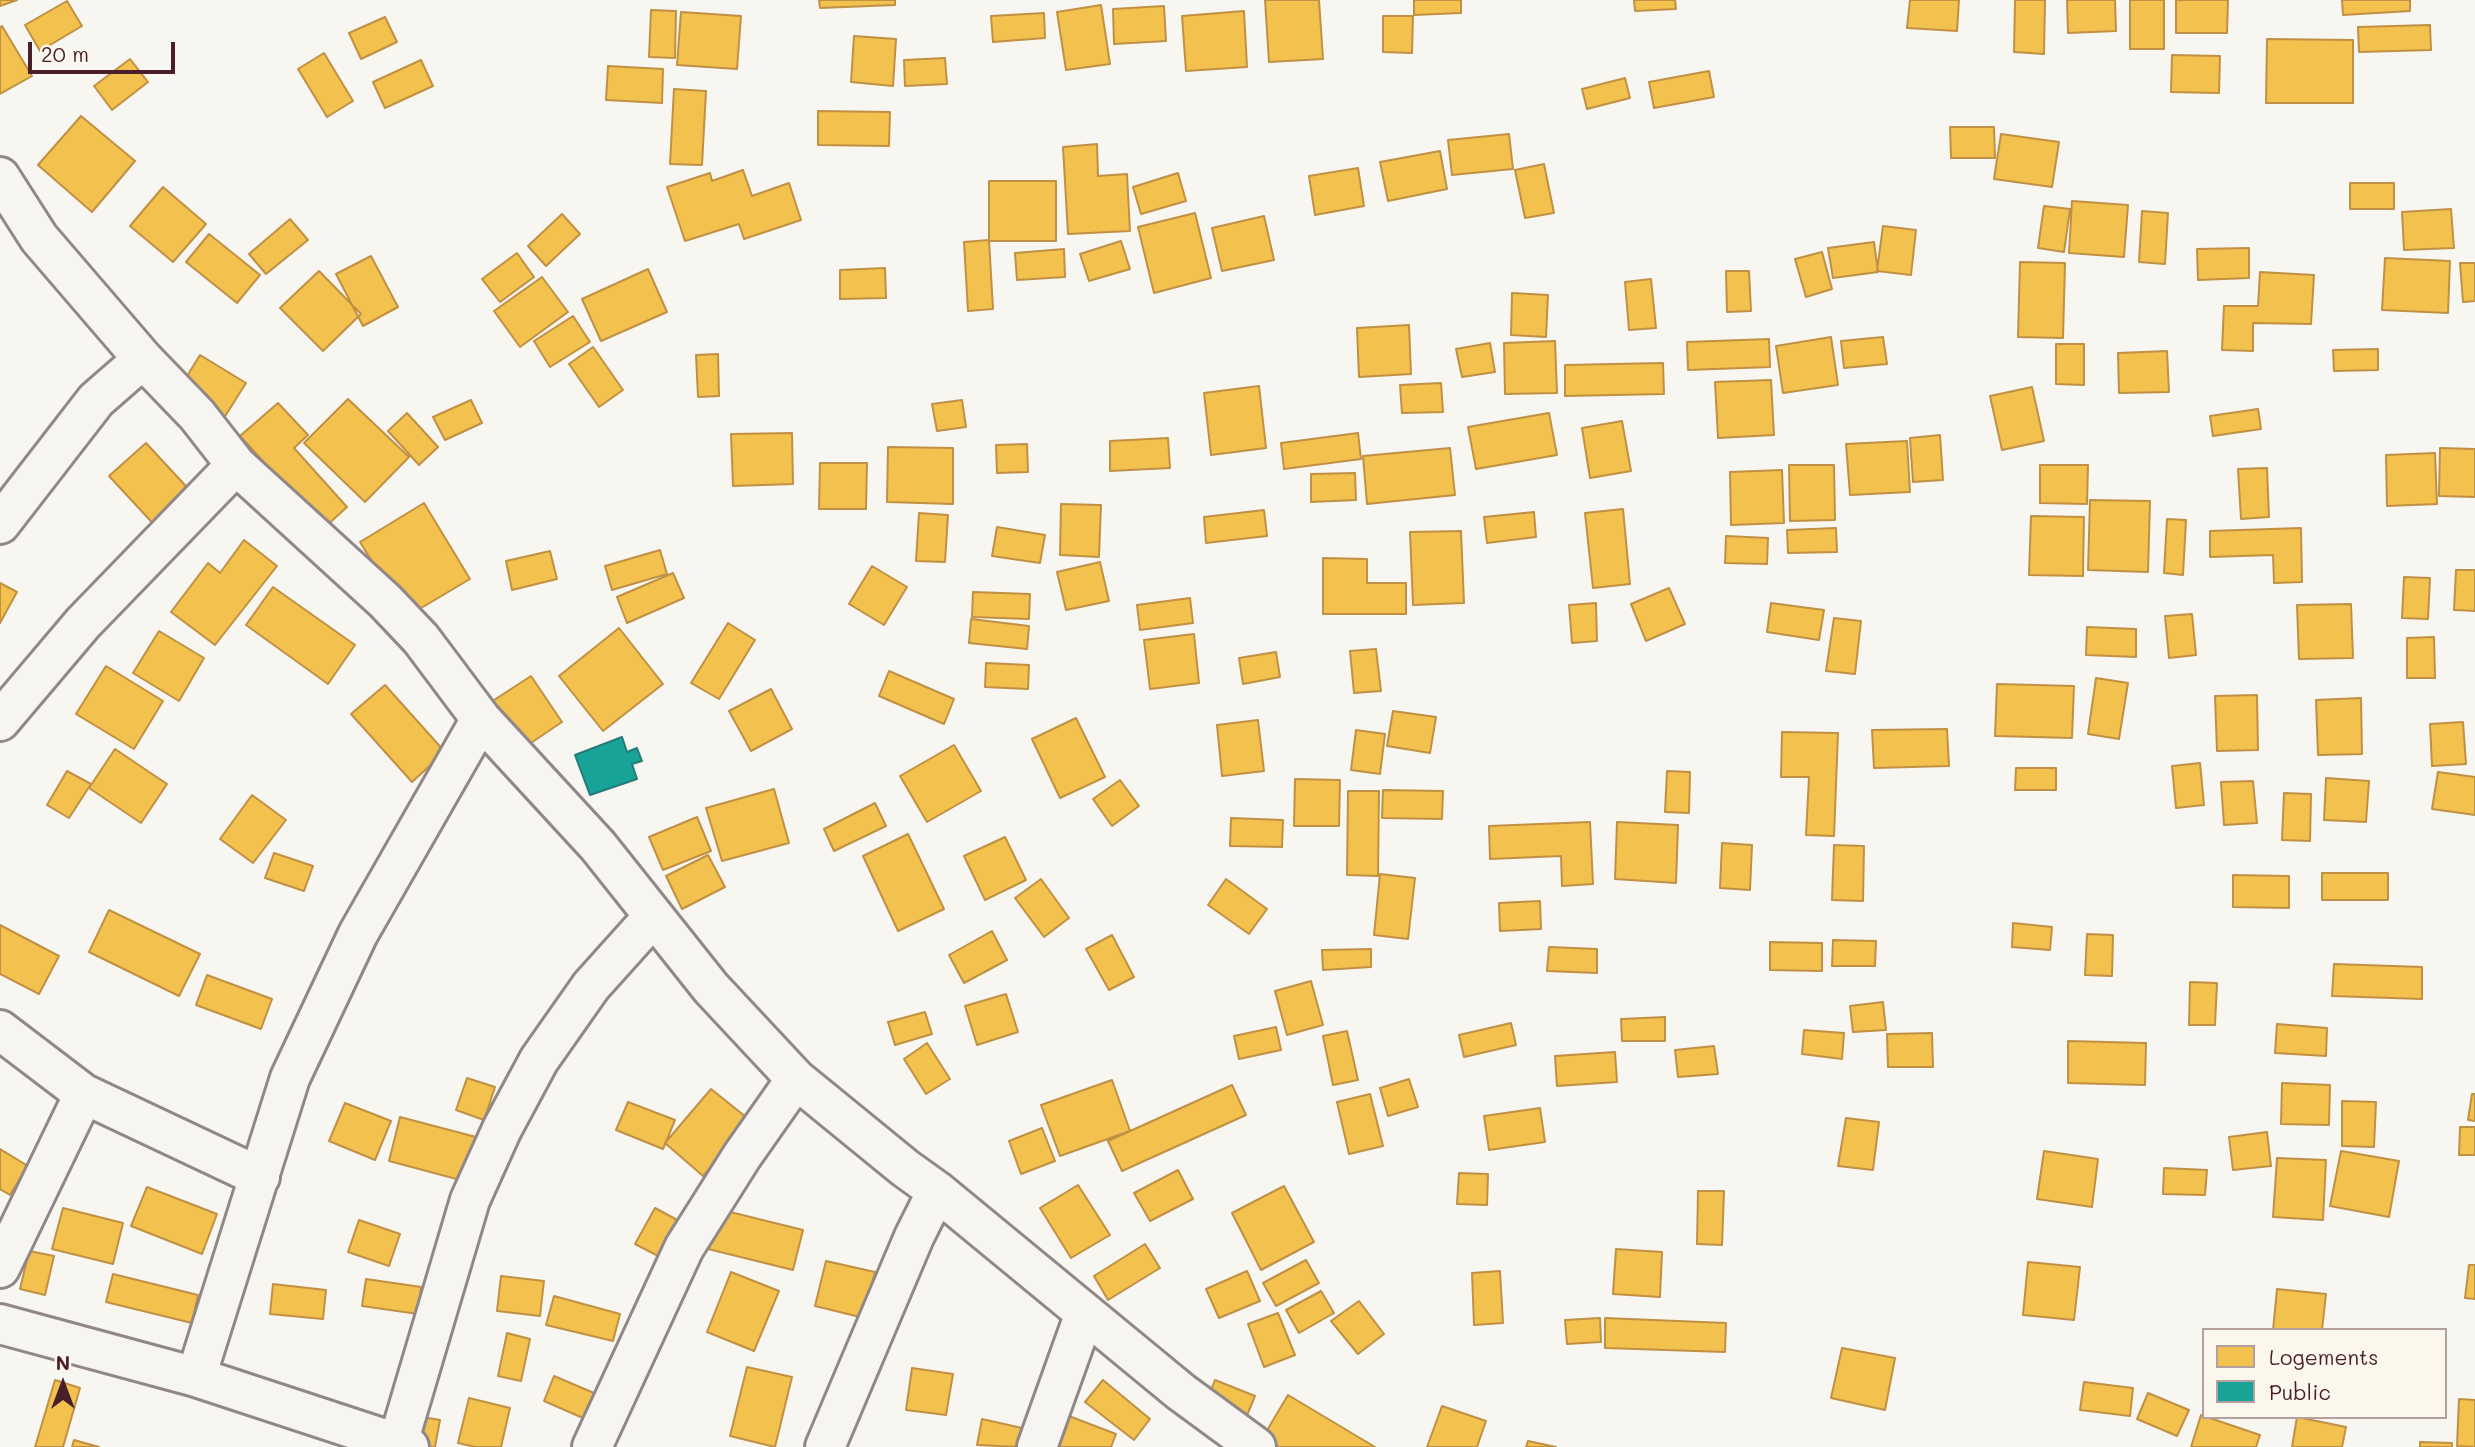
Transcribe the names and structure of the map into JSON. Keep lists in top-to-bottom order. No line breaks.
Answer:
{"legend":["Logements","Public"],"scale_bar":"20 m","north":"top"}
